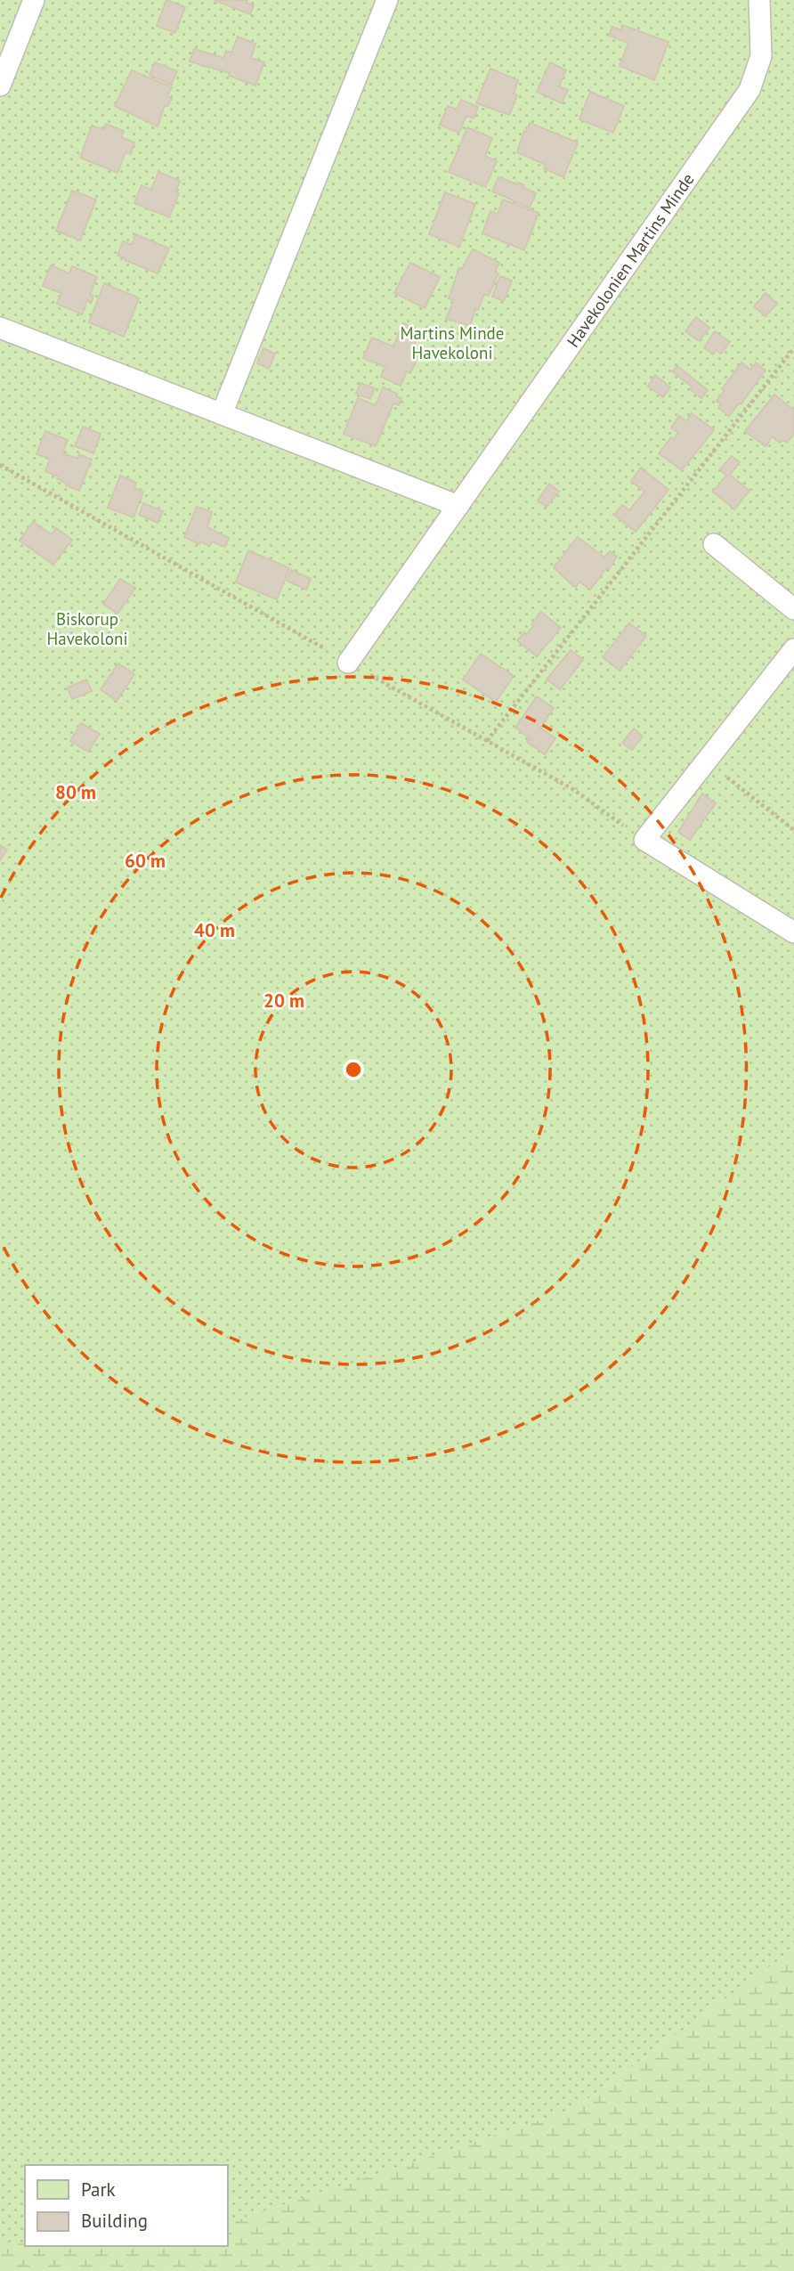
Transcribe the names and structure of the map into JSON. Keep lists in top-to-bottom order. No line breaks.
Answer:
{"streets":{"lane":["Havekolonien Martins Minde"]},"parks":["Martins Minde Havekoloni","Biskorup Havekoloni"],"legend":["Park","Building"],"rings":["80 m","60 m","40 m","20 m"]}
